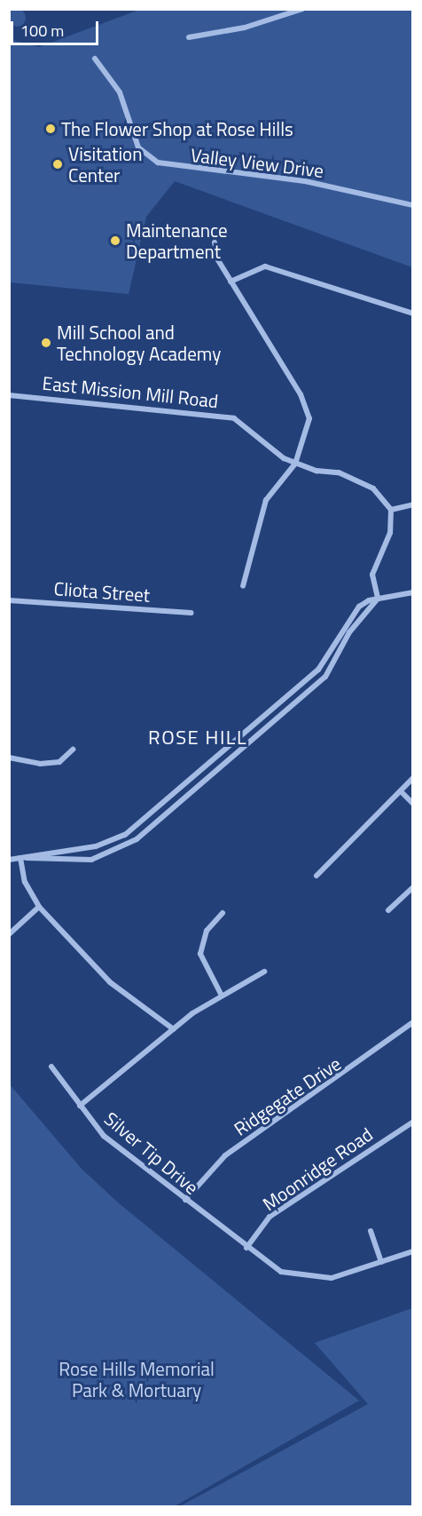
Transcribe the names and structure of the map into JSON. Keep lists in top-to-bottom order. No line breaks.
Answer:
{"streets":{"street":["Valley View Drive","East Mission Mill Road","Cliota Street","Ridgegate Drive","Silver Tip Drive","Moonridge Road"]},"crossings":[["Ridgegate Drive","Silver Tip Drive"],["Silver Tip Drive","Moonridge Road"]],"districts":["ROSE HILL"],"parks":["Rose Hills Memorial Park & Mortuary"],"places":["The Flower Shop at Rose Hills","Visitation Center","Maintenance Department","Mill School and Technology Academy"],"scale_bar":"100 m"}
